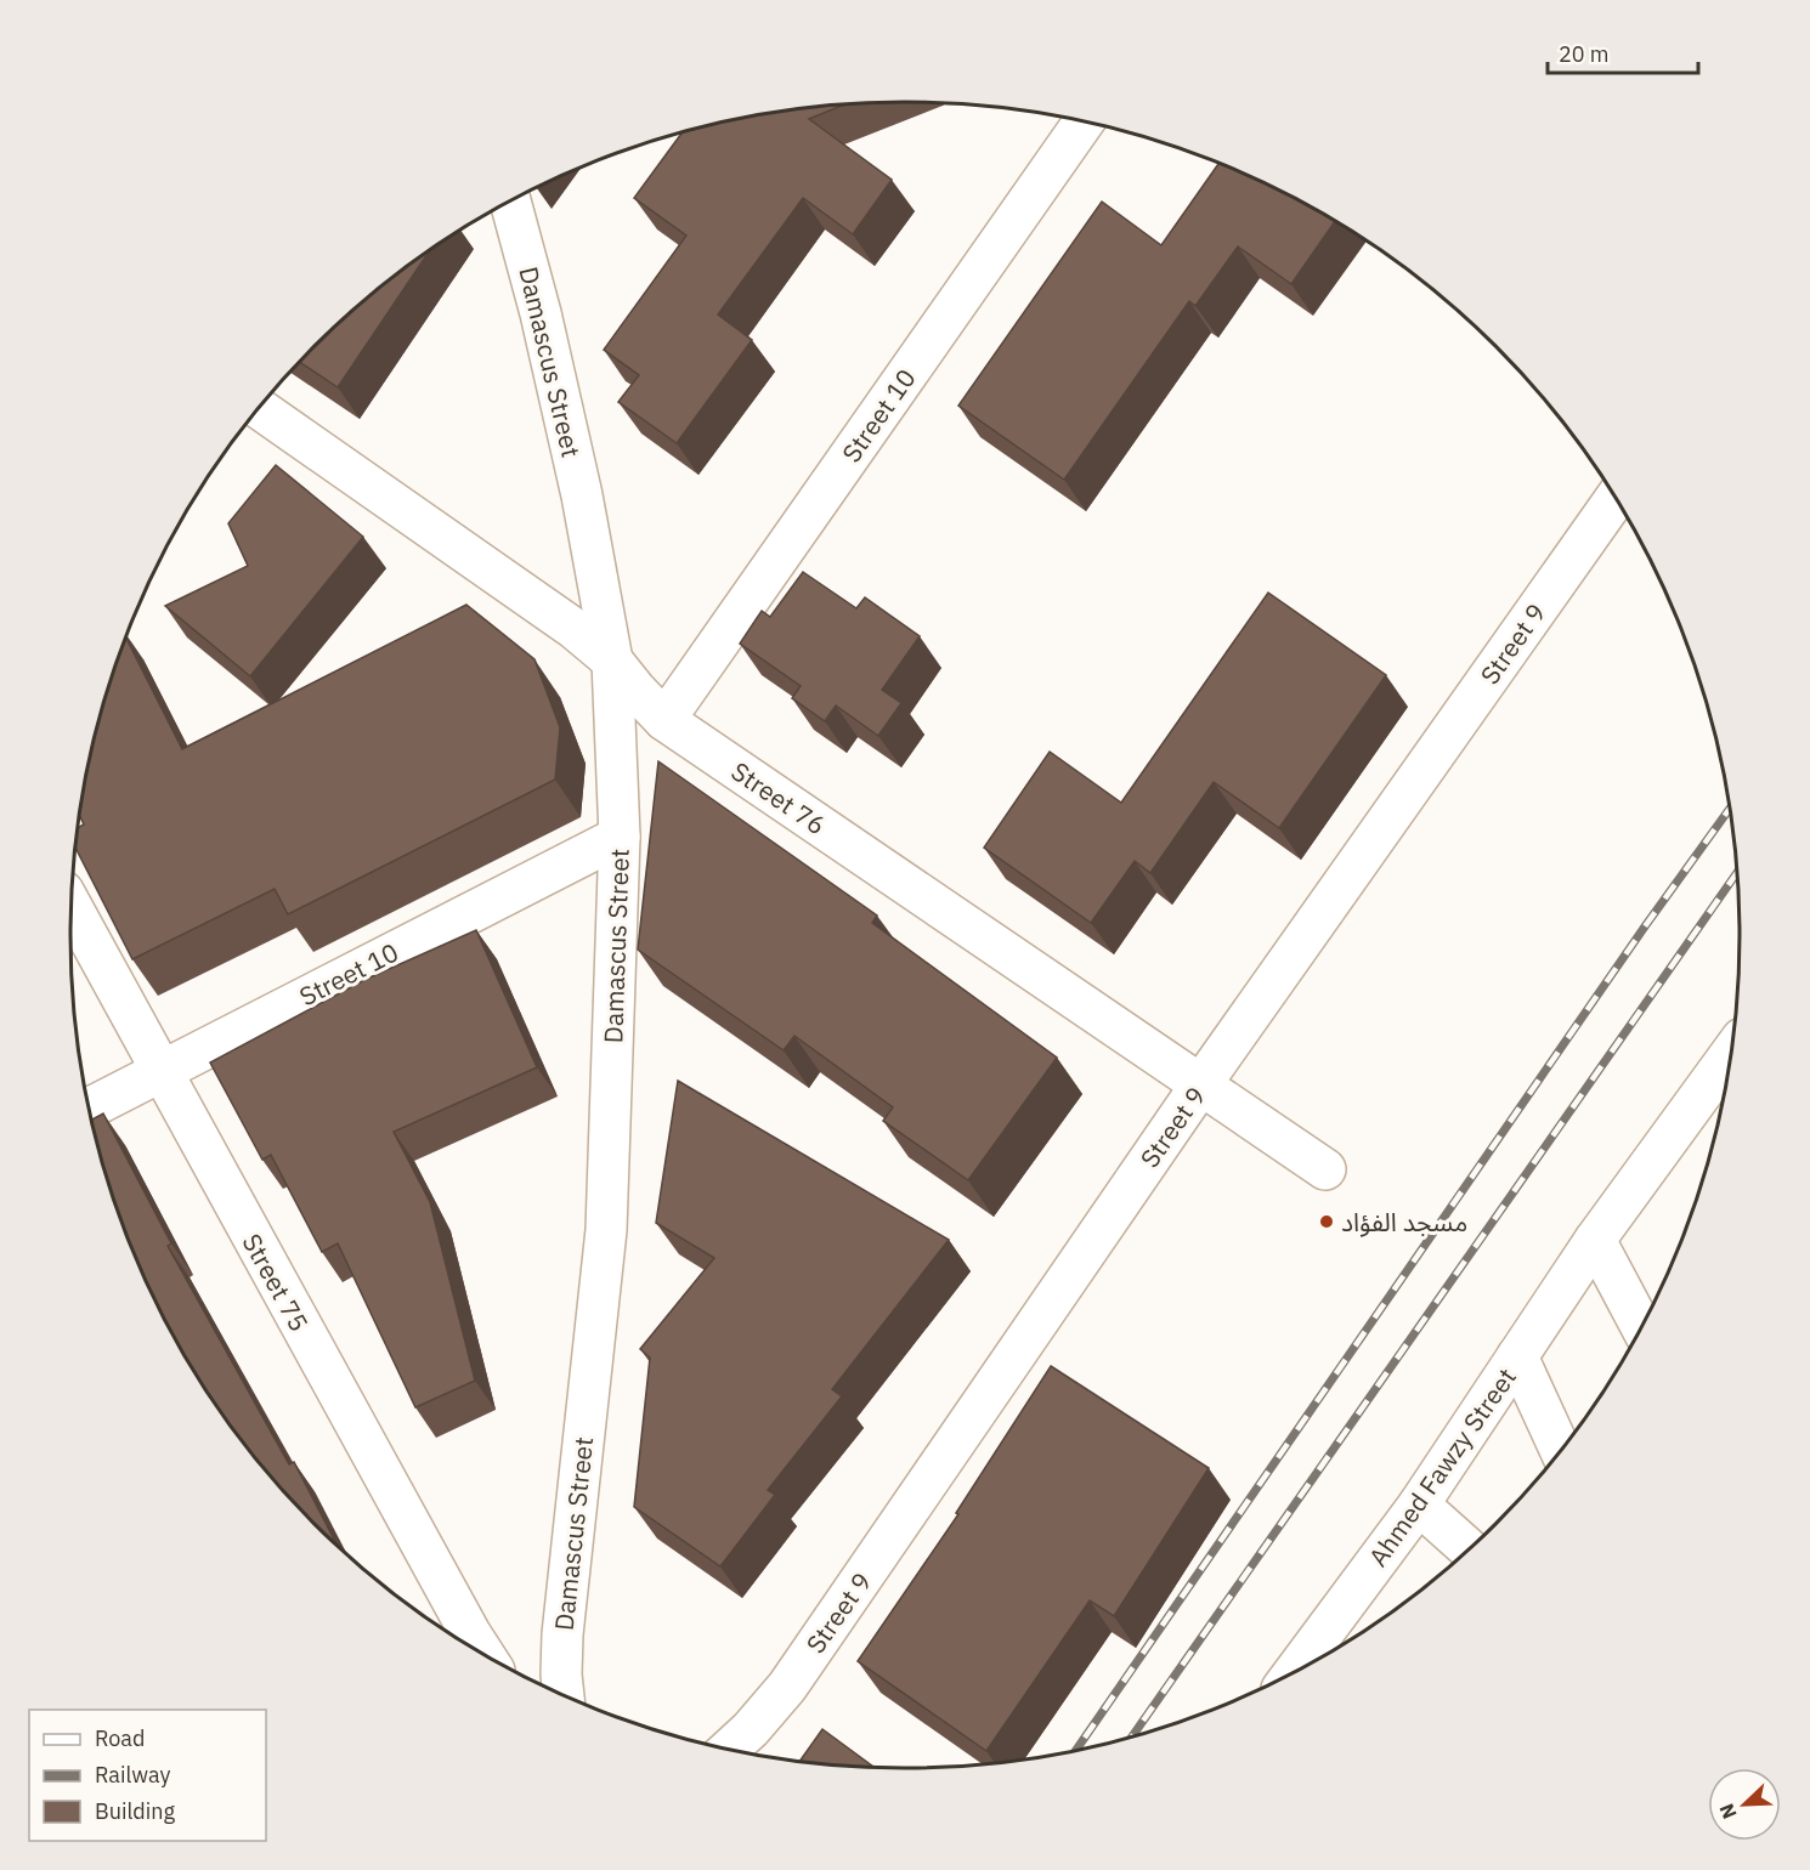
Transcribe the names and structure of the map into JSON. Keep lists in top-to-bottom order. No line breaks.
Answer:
{"streets":{"street":["Damascus Street","Street 10","Street 9","Street 76","Street 75","Ahmed Fawzy Street"]},"crossings":[["Damascus Street","Street 10"],["Damascus Street","Street 76"],["Street 10","Street 76"],["Street 10","Street 75"],["Street 9","Street 76"]],"places":["مسجد الفؤاد"],"legend":["Road","Railway","Building"],"scale_bar":"20 m","north":"bottom left"}
